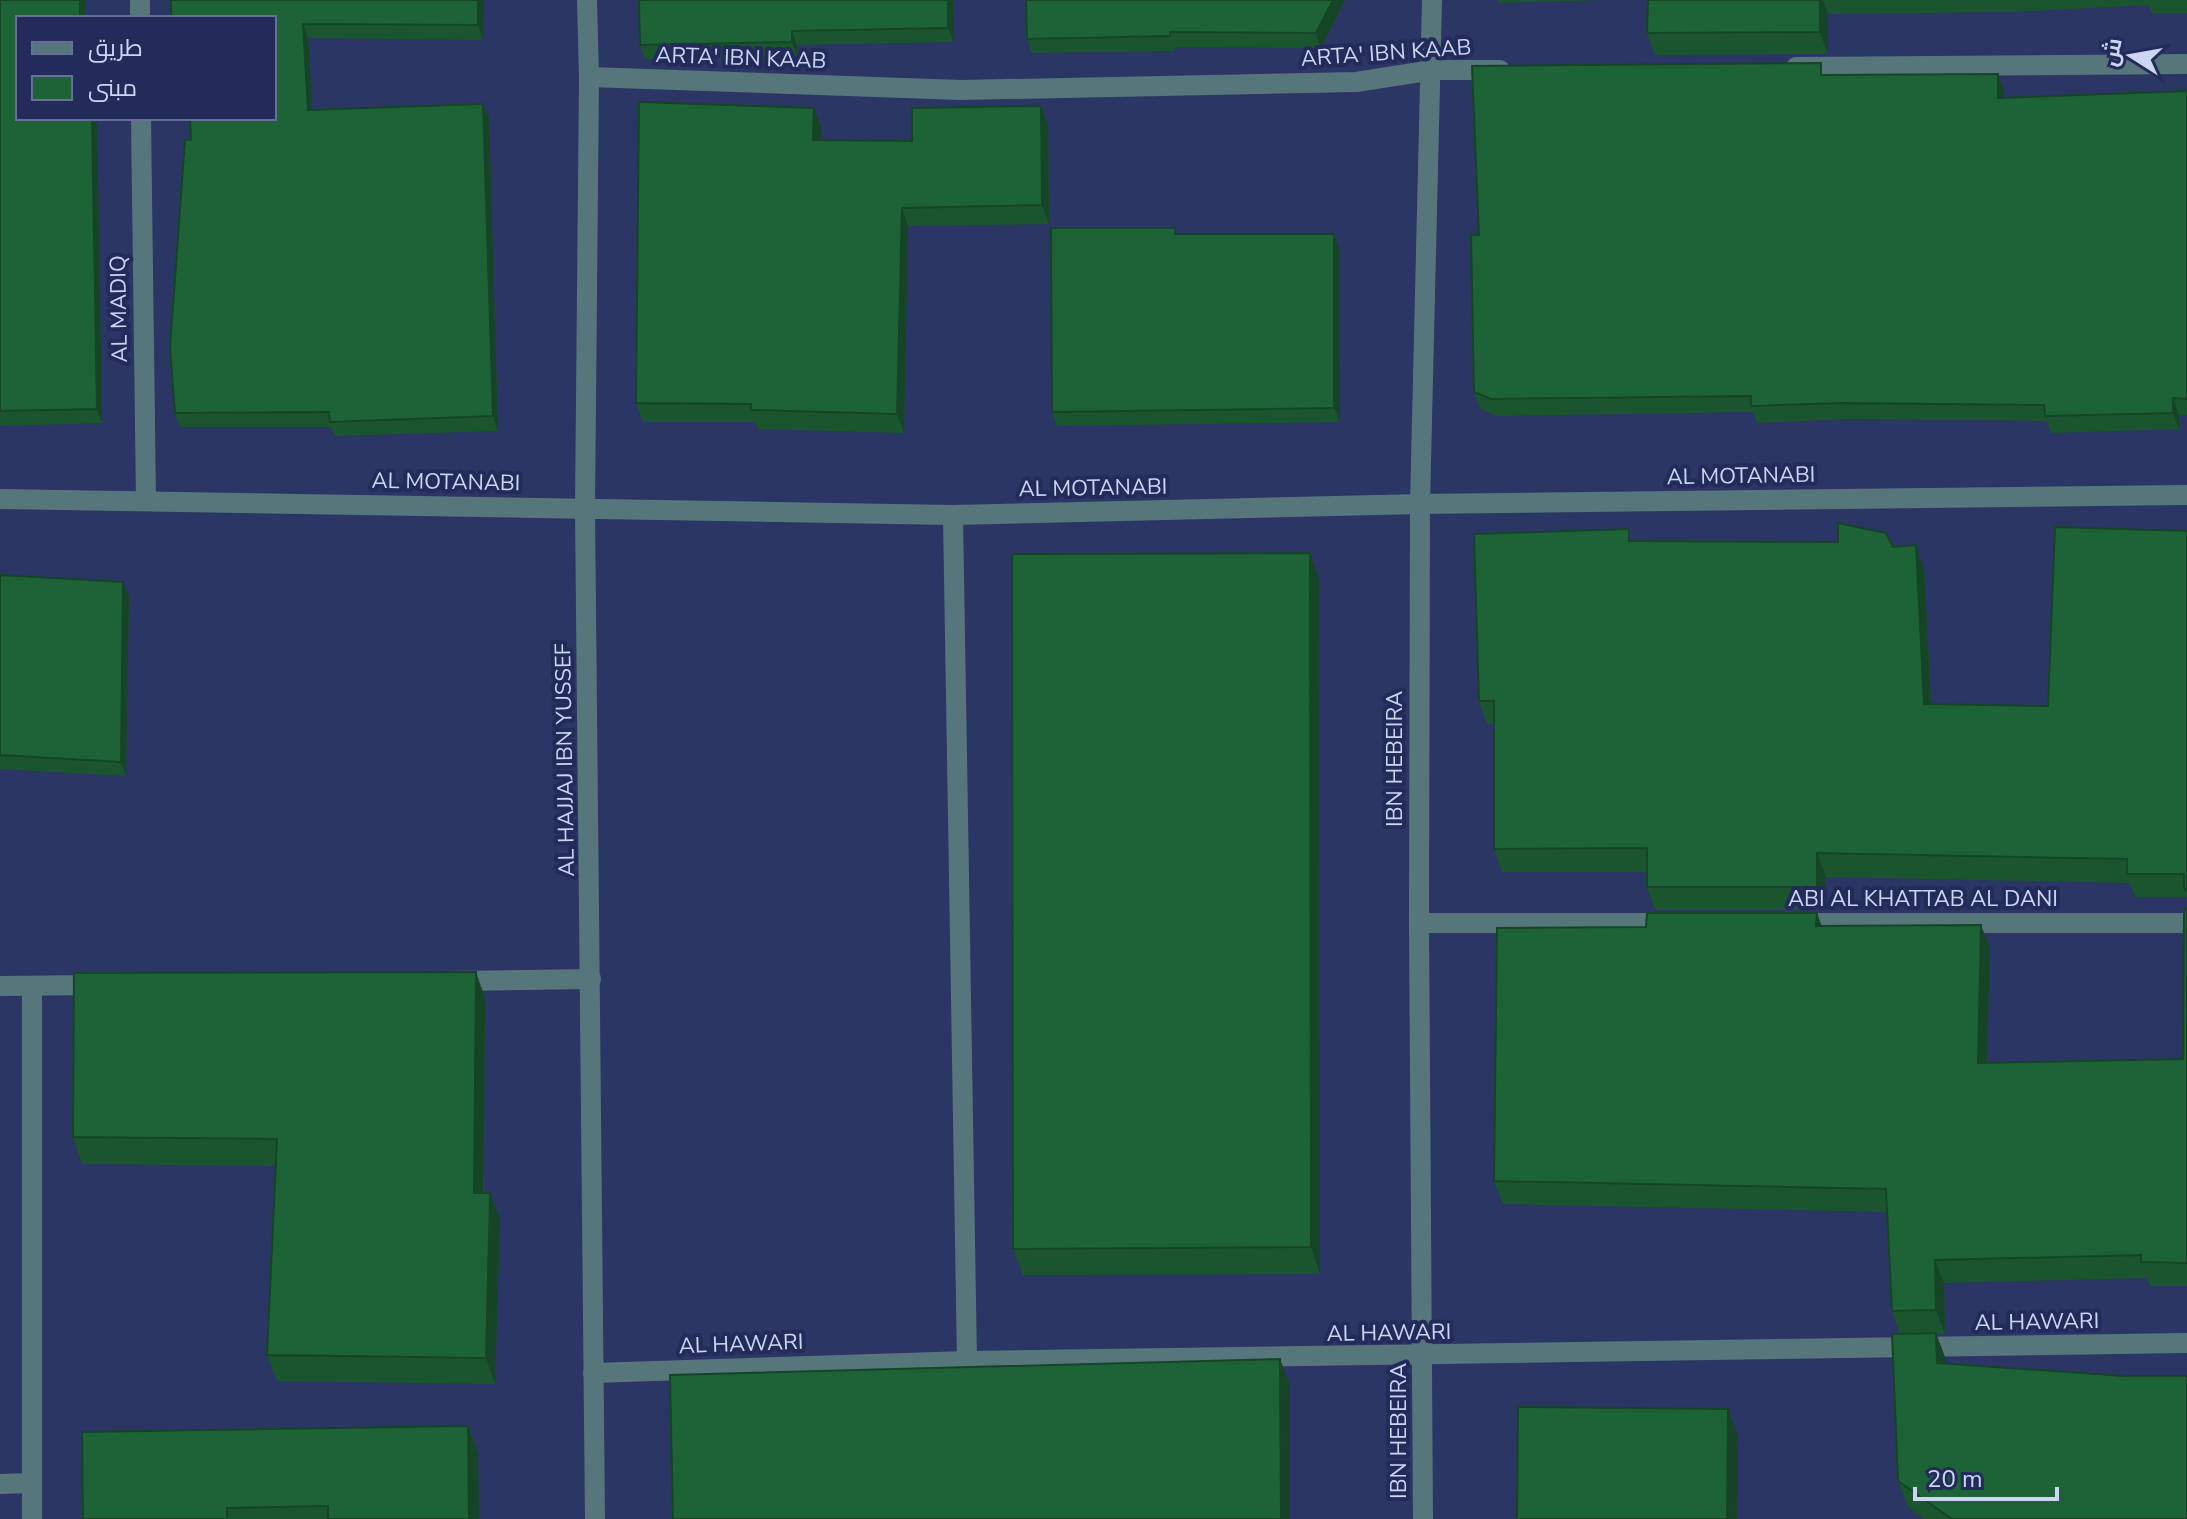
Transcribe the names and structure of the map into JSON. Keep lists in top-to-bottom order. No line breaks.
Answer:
{"streets":{"street":["ARTA' IBN KAAB","AL MADIQ","AL MOTANABI","IBN HEBEIRA","AL HAJJAJ IBN YUSSEF","ABI AL KHATTAB AL DANI","AL HAWARI"]},"crossings":[["ARTA' IBN KAAB","IBN HEBEIRA"],["ARTA' IBN KAAB","AL HAJJAJ IBN YUSSEF"],["AL MADIQ","AL MOTANABI"],["AL MOTANABI","IBN HEBEIRA"],["AL MOTANABI","AL HAJJAJ IBN YUSSEF"],["IBN HEBEIRA","AL HAWARI"],["AL HAJJAJ IBN YUSSEF","AL HAWARI"]],"legend":["طريق","مبنى"],"scale_bar":"20 m","north":"left"}
